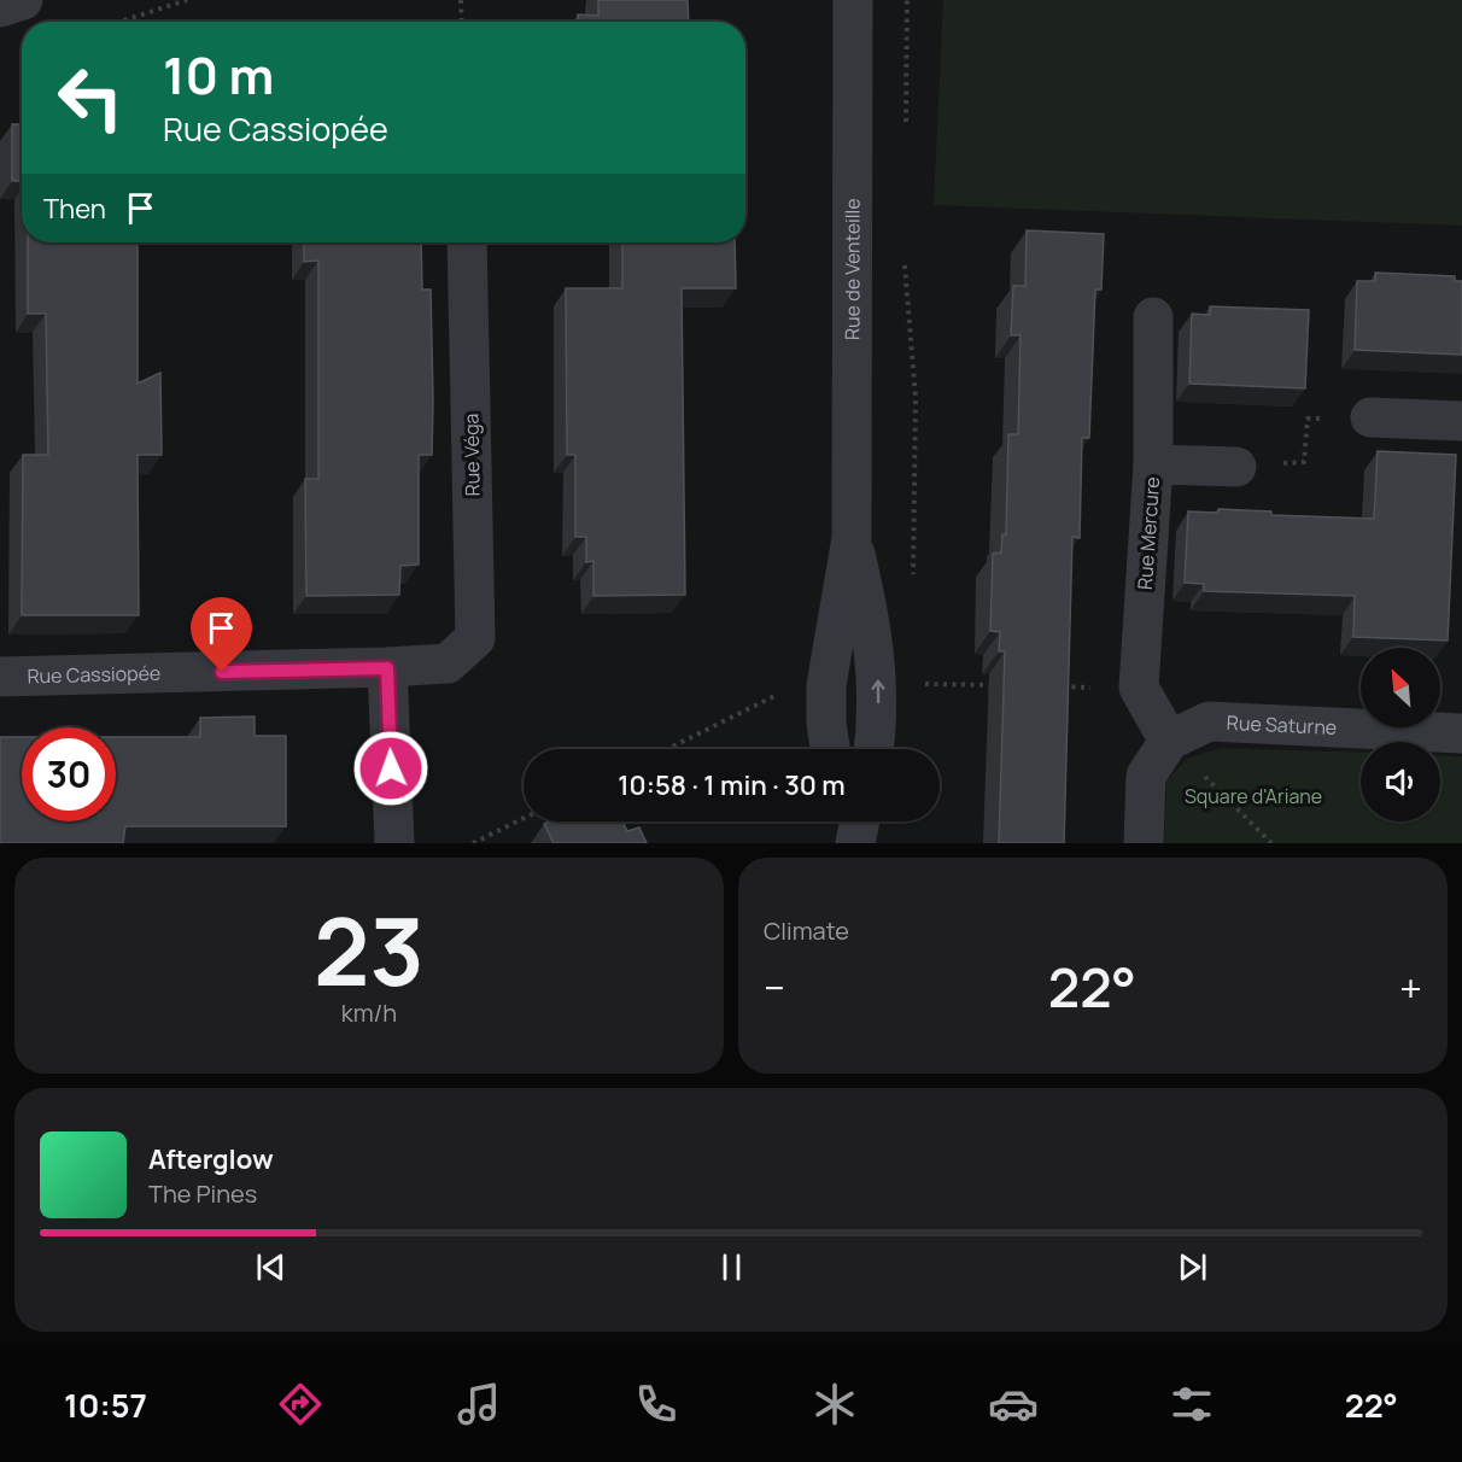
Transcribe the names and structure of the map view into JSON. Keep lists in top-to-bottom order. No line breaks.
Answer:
{"streets":{"street":["Rue de Venteille","Rue Véga","Rue Mercure","Rue Cassiopée","Rue Saturne"]},"crossings":[["Rue Véga","Rue Cassiopée"],["Rue Mercure","Rue Saturne"]],"parks":["Square d'Ariane"],"north":"top left","page":{"turn":["10 m","Rue Cassiopée"],"then":"Then","limit":"30","trip":"10:58 · 1 min · 30 m","tile":[["23","km/h"],"Climate"],"heat":["−","22°","+"],"song":["Afterglow","The Pines"],"tabs":["10:57","22°"]}}
